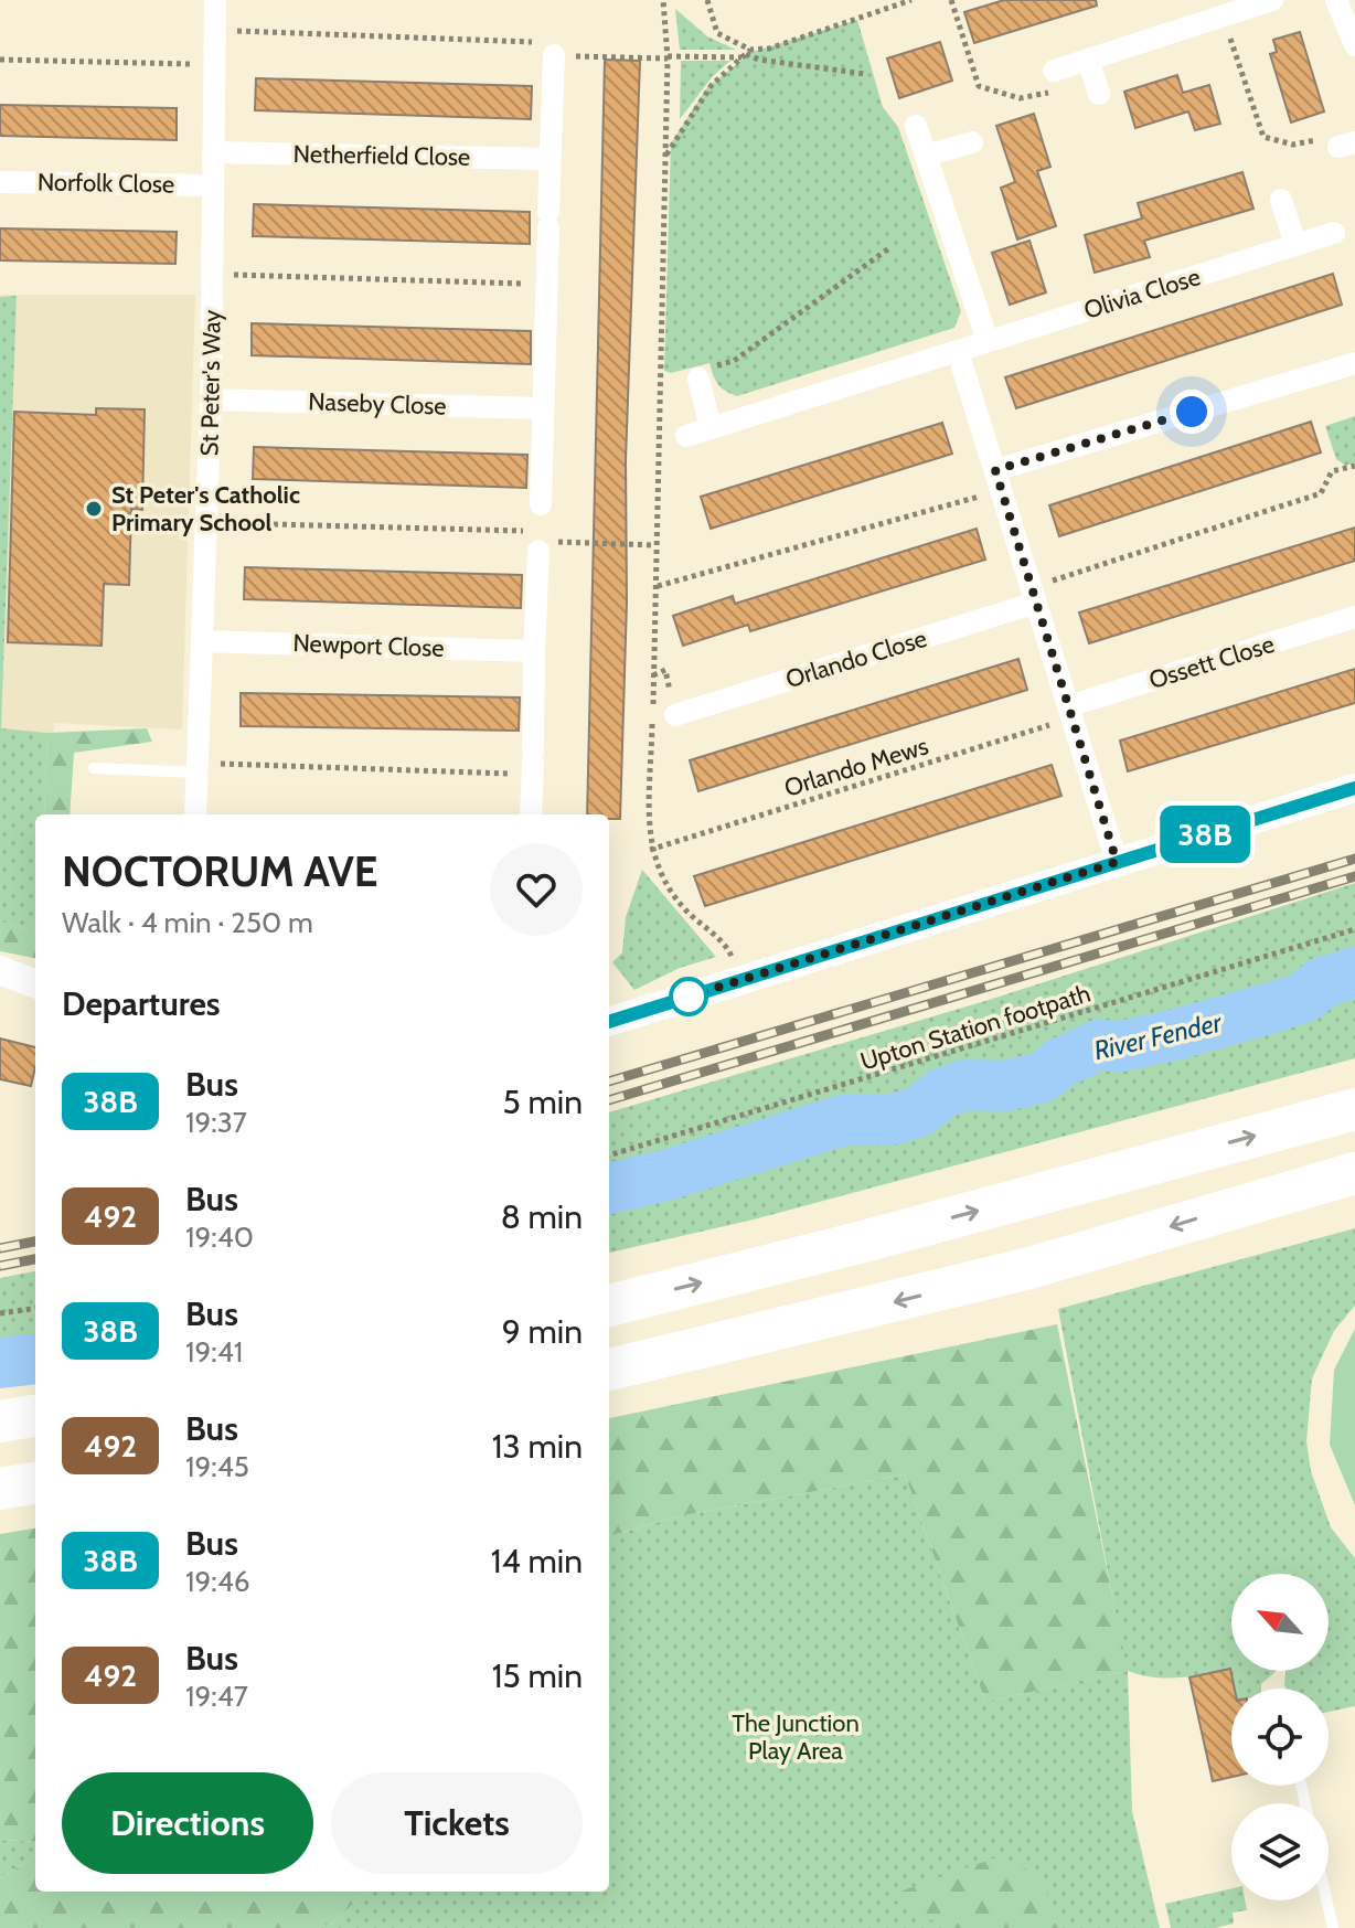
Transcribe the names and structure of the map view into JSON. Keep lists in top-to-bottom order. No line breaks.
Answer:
{"streets":{"street":["Netherfield Close","Norfolk Close","Olivia Close","St Peter's Way","Naseby Close","Newport Close","Orlando Close","Ossett Close"],"path":["Orlando Mews","Upton Station footpath"]},"crossings":[["Netherfield Close","St Peter's Way"],["Norfolk Close","St Peter's Way"],["St Peter's Way","Naseby Close"],["St Peter's Way","Newport Close"],["Ossett Close","Orlando Mews"]],"water":["River Fender"],"parks":["The Junction Play Area"],"places":["St Peter's Catholic Primary School"],"lines":["bus line 38B"],"north":"top left","page":{"on_map":"38B","heading":[["NOCTORUM AVE","Walk · 4 min · 250 m"],"Departures"],"list":[{"mark":"38B","name":"Bus","note":"19:37","value":"5 min"},{"mark":"492","name":"Bus","note":"19:40","value":"8 min"},{"mark":"38B","name":"Bus","note":"19:41","value":"9 min"},{"mark":"492","name":"Bus","note":"19:45","value":"13 min"},{"mark":"38B","name":"Bus","note":"19:46","value":"14 min"},{"mark":"492","name":"Bus","note":"19:47","value":"15 min"}],"buttons":["Directions","Tickets"]}}
